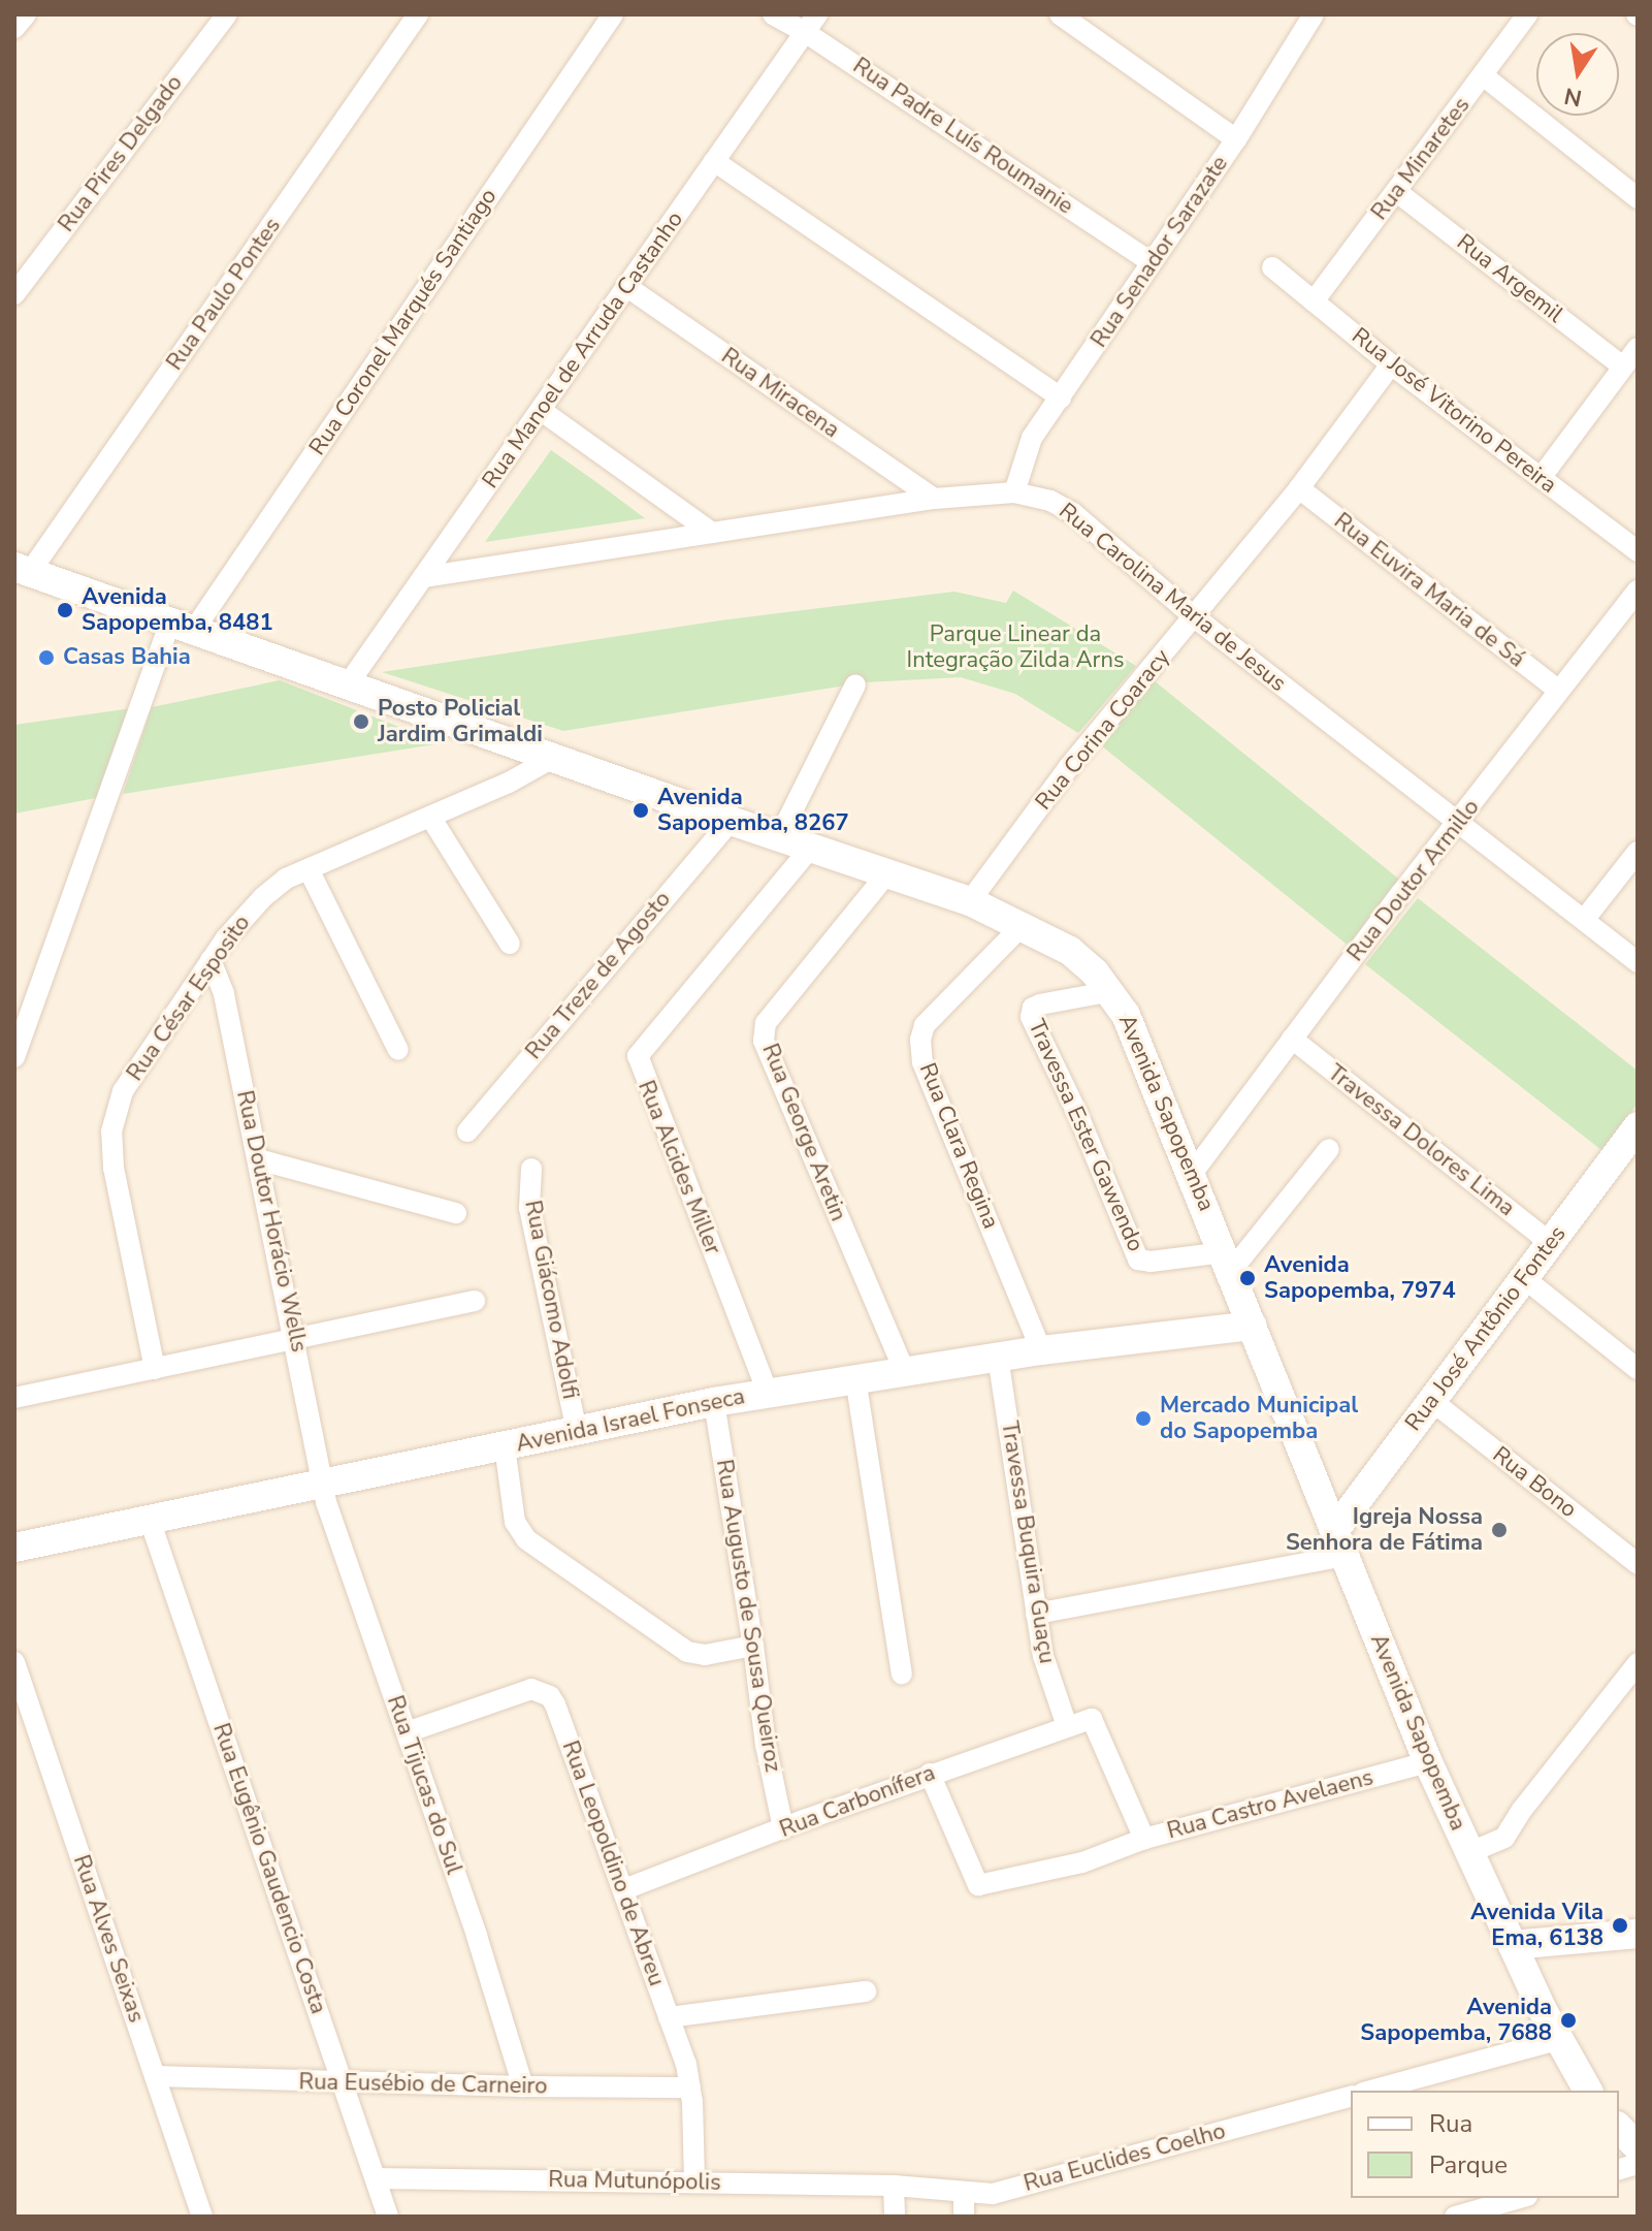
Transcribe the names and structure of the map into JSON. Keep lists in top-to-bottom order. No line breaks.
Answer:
{"streets":{"main road":["Avenida Sapopemba","Rua José Antônio Fontes","Avenida Israel Fonseca"],"street":["Rua Padre Luís Roumanie","Rua Pires Delgado","Rua Minaretes","Rua Senador Sarazate","Rua Argemil","Rua Paulo Pontes","Rua Coronel Marqués Santiago","Rua Manoel de Arruda Castanho","Rua Miracena","Rua José Vitorino Pereira","Rua Euvira Maria de Sá","Rua Carolina Maria de Jesus","Rua Corina Coaracy","Rua Doutor Armillo","Rua Treze de Agosto","Rua César Esposito","Rua George Aretin","Travessa Ester Gawendo","Travessa Dolores Lima","Rua Clara Regina","Rua Alcides Miller","Rua Doutor Horácio Wells","Rua Giácomo Adolfi","Rua Bono","Travessa Buquira Guaçu","Rua Augusto de Sousa Queiroz","Rua Tijucas do Sul","Rua Carbonífera","Rua Castro Avelaens","Rua Leopoldino de Abreu","Rua Eugênio Gaudencio Costa","Rua Alves Seixas","Rua Eusébio de Carneiro","Rua Euclides Coelho","Rua Mutunópolis"]},"crossings":[["Rua Padre Luís Roumanie","Rua Senador Sarazate"],["Rua Padre Luís Roumanie","Rua Manoel de Arruda Castanho"],["Rua Minaretes","Rua Argemil"],["Rua Minaretes","Rua José Vitorino Pereira"],["Rua Senador Sarazate","Rua Carolina Maria de Jesus"],["Rua Paulo Pontes","Avenida Sapopemba"],["Rua Coronel Marqués Santiago","Avenida Sapopemba"],["Rua Manoel de Arruda Castanho","Rua Miracena"],["Rua Manoel de Arruda Castanho","Rua Carolina Maria de Jesus"],["Rua Manoel de Arruda Castanho","Avenida Sapopemba"],["Rua Miracena","Rua Carolina Maria de Jesus"],["Rua José Vitorino Pereira","Rua Corina Coaracy"],["Rua Euvira Maria de Sá","Rua Corina Coaracy"],["Rua Euvira Maria de Sá","Rua Doutor Armillo"],["Rua Carolina Maria de Jesus","Rua Corina Coaracy"],["Rua Carolina Maria de Jesus","Rua Doutor Armillo"],["Rua Corina Coaracy","Avenida Sapopemba"],["Rua Doutor Armillo","Avenida Sapopemba"],["Rua Doutor Armillo","Travessa Dolores Lima"],["Rua Treze de Agosto","Avenida Sapopemba"],["Rua César Esposito","Avenida Sapopemba"],["Rua César Esposito","Rua Doutor Horácio Wells"],["Avenida Sapopemba","Rua George Aretin"],["Avenida Sapopemba","Travessa Ester Gawendo"],["Avenida Sapopemba","Rua Clara Regina"],["Avenida Sapopemba","Rua Alcides Miller"],["Avenida Sapopemba","Rua José Antônio Fontes"],["Avenida Sapopemba","Avenida Israel Fonseca"],["Avenida Sapopemba","Rua Castro Avelaens"],["Rua George Aretin","Avenida Israel Fonseca"],["Travessa Dolores Lima","Rua José Antônio Fontes"],["Rua Clara Regina","Avenida Israel Fonseca"],["Rua Alcides Miller","Avenida Israel Fonseca"],["Rua Doutor Horácio Wells","Avenida Israel Fonseca"],["Rua Doutor Horácio Wells","Rua Tijucas do Sul"],["Rua Giácomo Adolfi","Avenida Israel Fonseca"],["Rua José Antônio Fontes","Rua Bono"],["Avenida Israel Fonseca","Travessa Buquira Guaçu"],["Avenida Israel Fonseca","Rua Augusto de Sousa Queiroz"],["Avenida Israel Fonseca","Rua Tijucas do Sul"],["Avenida Israel Fonseca","Rua Eugênio Gaudencio Costa"],["Travessa Buquira Guaçu","Rua Carbonífera"],["Rua Augusto de Sousa Queiroz","Rua Carbonífera"],["Rua Tijucas do Sul","Rua Leopoldino de Abreu"],["Rua Tijucas do Sul","Rua Eusébio de Carneiro"],["Rua Carbonífera","Rua Castro Avelaens"],["Rua Carbonífera","Rua Leopoldino de Abreu"],["Rua Leopoldino de Abreu","Rua Eusébio de Carneiro"],["Rua Leopoldino de Abreu","Rua Mutunópolis"],["Rua Eugênio Gaudencio Costa","Rua Eusébio de Carneiro"],["Rua Eugênio Gaudencio Costa","Rua Mutunópolis"],["Rua Alves Seixas","Rua Eusébio de Carneiro"],["Rua Euclides Coelho","Rua Mutunópolis"]],"parks":["Parque Linear da Integração Zilda Arns"],"places":["Avenida Sapopemba, 8481","Casas Bahia","Posto Policial Jardim Grimaldi","Avenida Sapopemba, 8267","Avenida Sapopemba, 7974","Mercado Municipal do Sapopemba","Igreja Nossa Senhora de Fátima","Avenida Vila Ema, 6138","Avenida Sapopemba, 7688"],"legend":["Rua","Parque"],"north":"bottom"}
